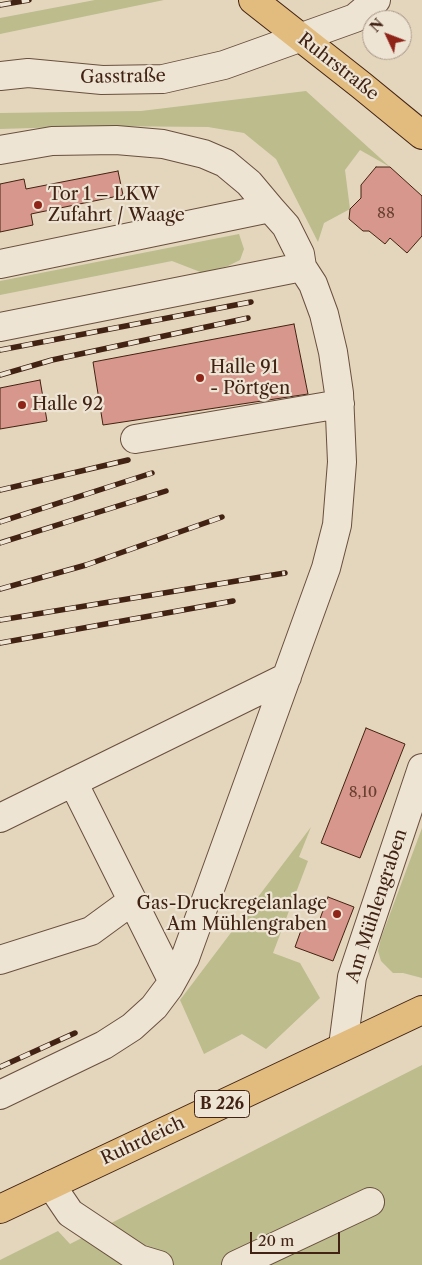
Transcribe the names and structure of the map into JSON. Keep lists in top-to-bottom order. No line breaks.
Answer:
{"streets":{"main road":["Ruhrstraße","B 226","Ruhrdeich"],"street":["Gasstraße","Am Mühlengraben"]},"crossings":[["Ruhrstraße","Gasstraße"],["Am Mühlengraben","Ruhrdeich"]],"places":["Tor 1 – LKW Zufahrt / Waage","Halle 91 - Pörtgen","Halle 92","Gas-Druckregelanlage Am Mühlengraben"],"house_numbers":["88","8,10"],"scale_bar":"20 m","north":"top left"}
